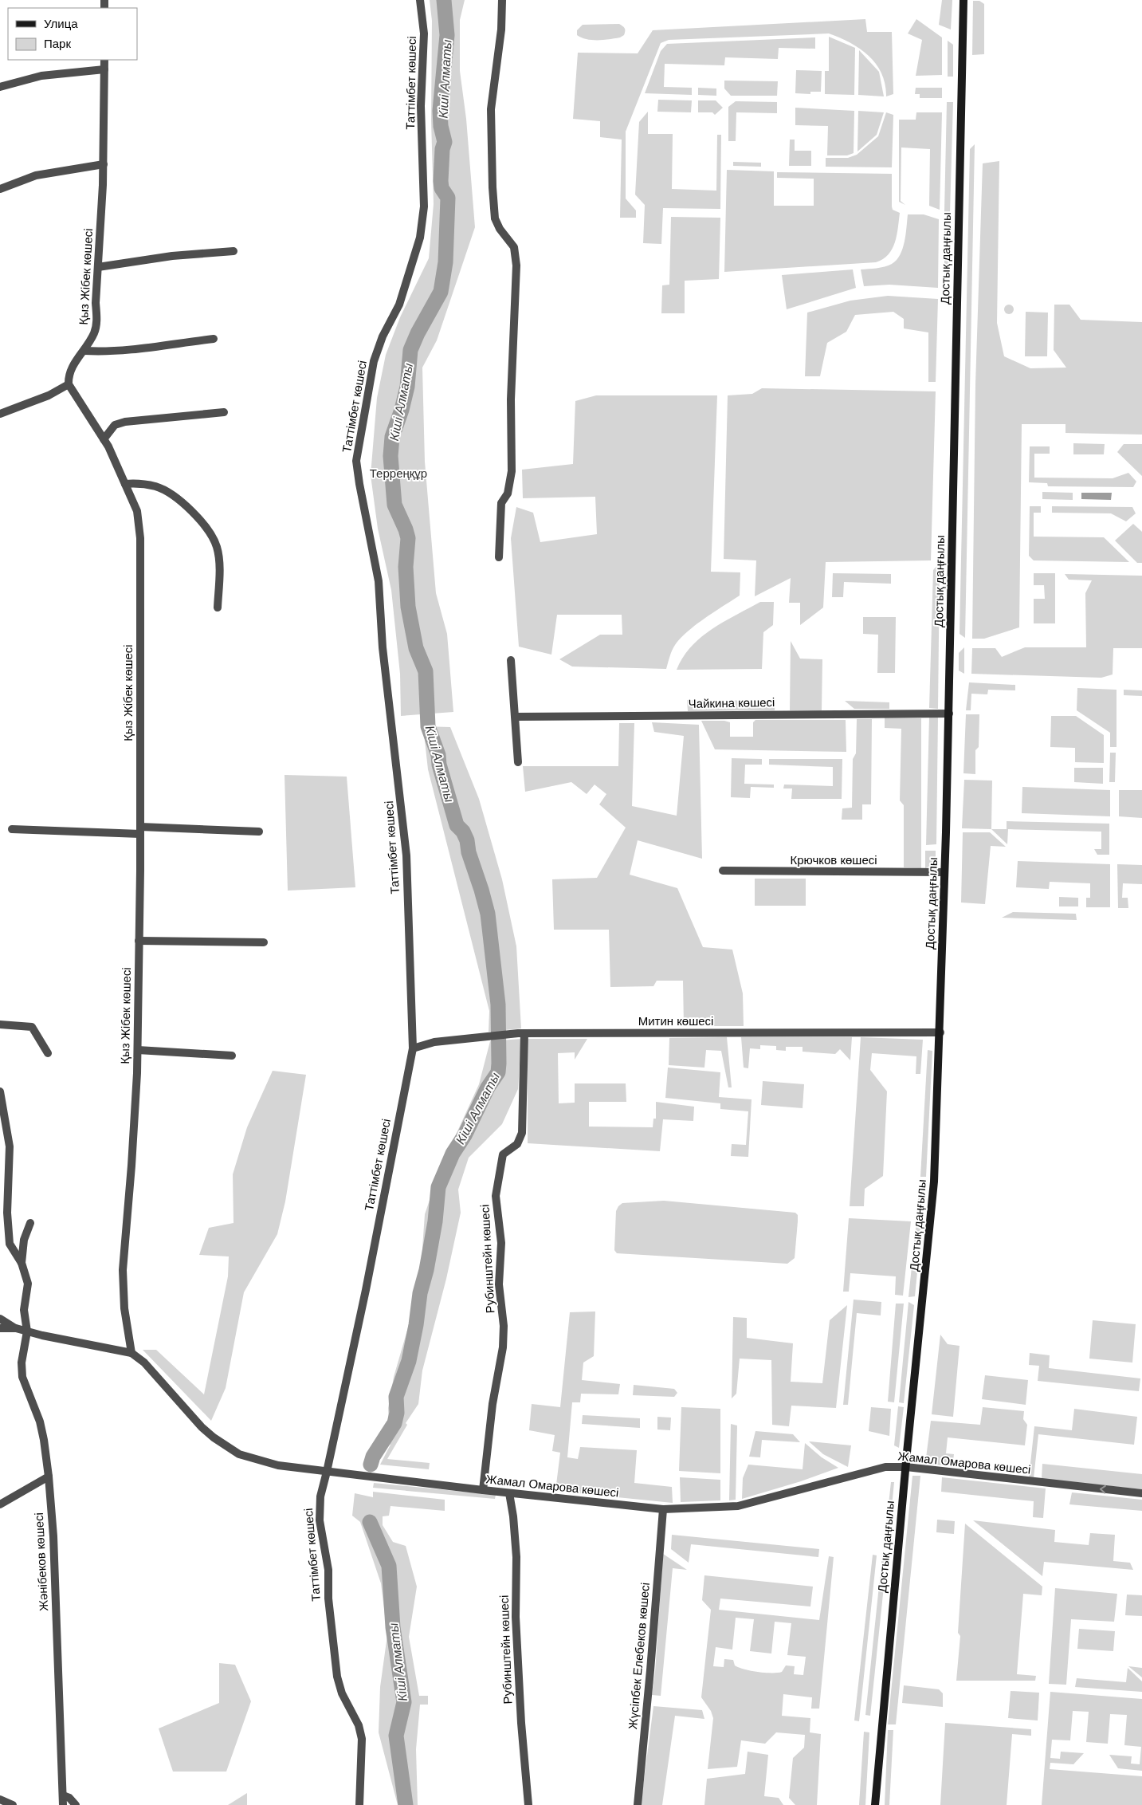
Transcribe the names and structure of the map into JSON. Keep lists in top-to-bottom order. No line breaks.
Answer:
{"streets":{"main road":["Достық даңғылы"],"street":["Таттімбет көшесі","Қыз Жібек көшесі","Чайкина көшесі","Крючков көшесі","Митин көшесі","Рубинштейн көшесі","Жамал Омарова көшесі","Жәнібеков көшесі","Жүсіпбек Елебеков көшесі"]},"crossings":[["Таттімбет көшесі","Митин көшесі"],["Таттімбет көшесі","Жамал Омарова көшесі"],["Достық даңғылы","Чайкина көшесі"],["Достық даңғылы","Крючков көшесі"],["Достық даңғылы","Митин көшесі"],["Достық даңғылы","Жамал Омарова көшесі"],["Қыз Жібек көшесі","Жамал Омарова көшесі"],["Митин көшесі","Рубинштейн көшесі"],["Рубинштейн көшесі","Жамал Омарова көшесі"],["Жамал Омарова көшесі","Жәнібеков көшесі"],["Жамал Омарова көшесі","Жүсіпбек Елебеков көшесі"]],"water":["Кіші Алматы"],"parks":["Терреңқұр"],"legend":["Улица","Парк"]}
